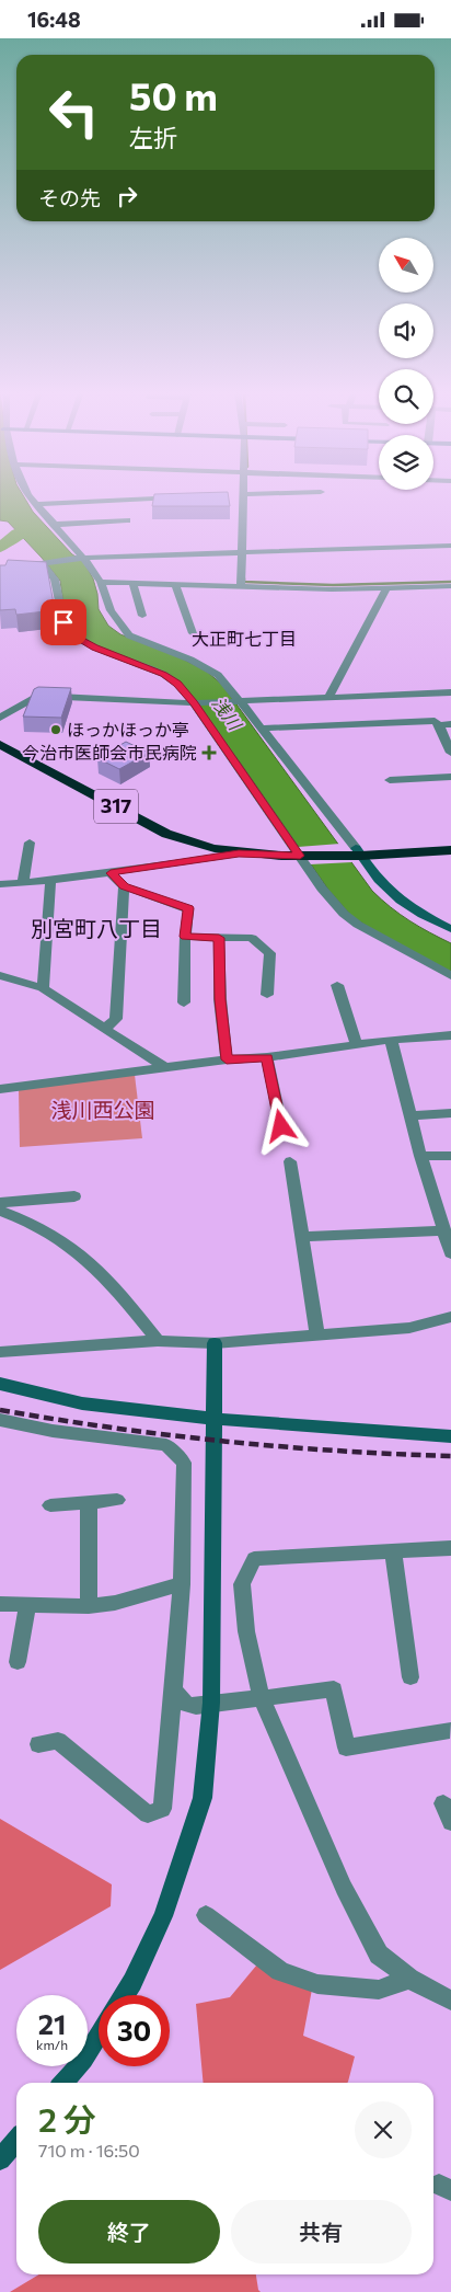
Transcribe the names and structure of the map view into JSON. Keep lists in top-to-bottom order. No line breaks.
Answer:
{"streets":{"highway":["317"]},"districts":["大正町七丁目","別宮町八丁目"],"water":["浅川"],"parks":["浅川西公園"],"places":{"other":["ほっかほっか亭"],"health":["今治市医師会市民病院"]},"north":"top left","page":{"status":"16:48","turn":["50 m","左折"],"then":"その先","speed":"21 km/h","limit":"30","heading":["2 分","710 m · 16:50"],"buttons":["終了","共有"]}}
